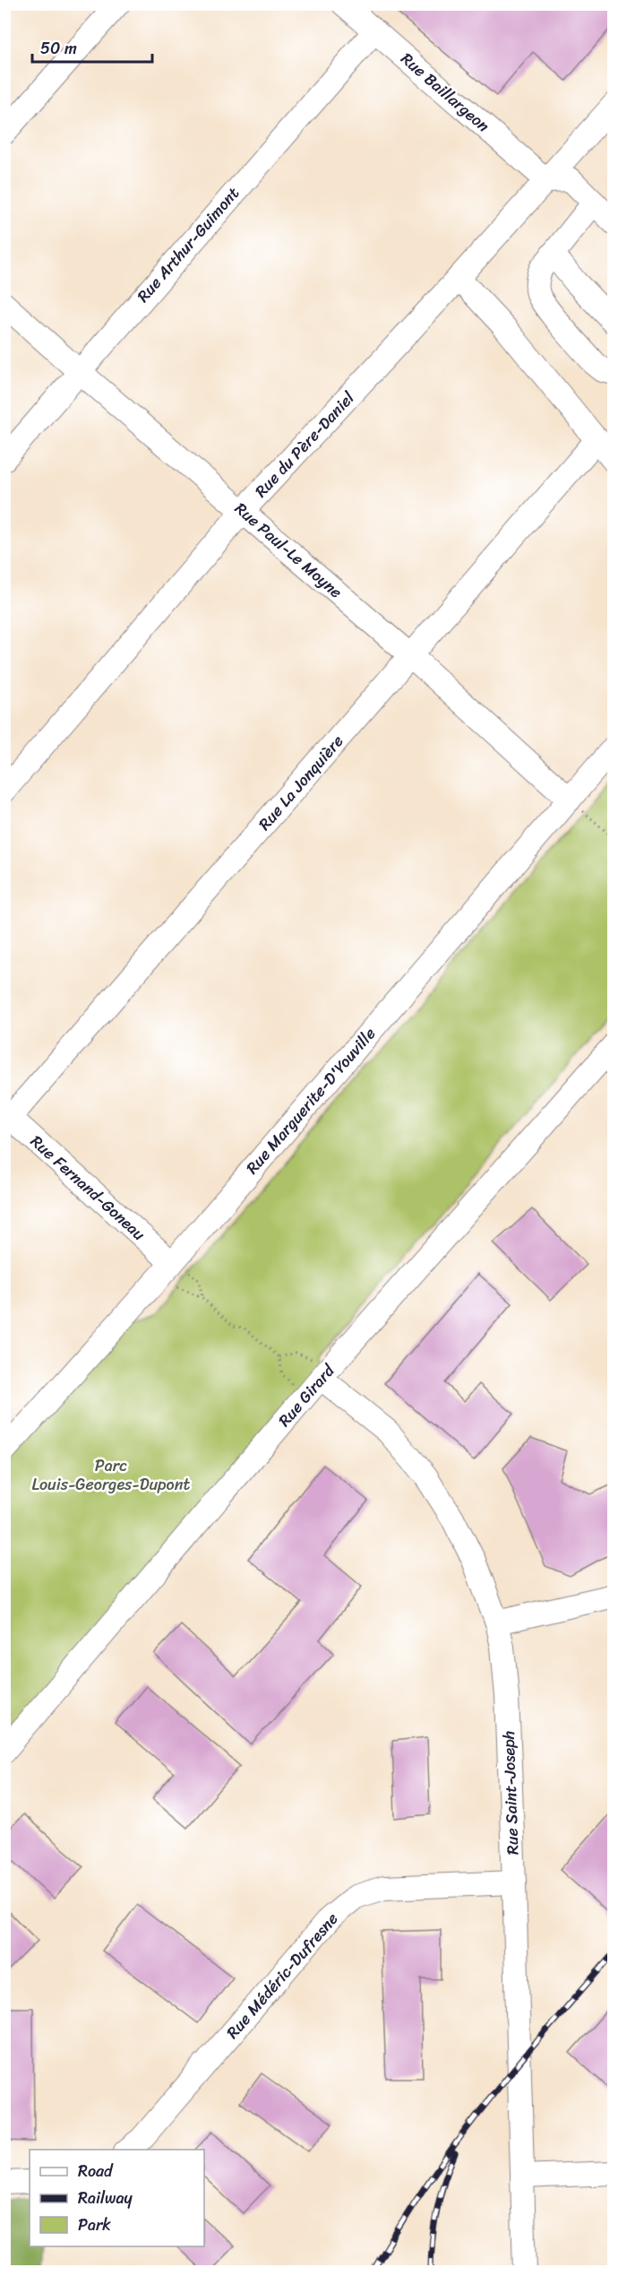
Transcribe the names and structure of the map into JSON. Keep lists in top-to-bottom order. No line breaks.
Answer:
{"streets":{"street":["Rue Baillargeon","Rue Arthur-Guimont","Rue du Père-Daniel","Rue Paul-Le Moyne","Rue La Jonquière","Rue Marguerite-D'Youville","Rue Fernand-Goneau","Rue Girard","Rue Saint-Joseph","Rue Médéric-Dufresne"]},"crossings":[["Rue Baillargeon","Rue Arthur-Guimont"],["Rue Baillargeon","Rue du Père-Daniel"],["Rue Arthur-Guimont","Rue Paul-Le Moyne"],["Rue du Père-Daniel","Rue Paul-Le Moyne"],["Rue Paul-Le Moyne","Rue La Jonquière"],["Rue Paul-Le Moyne","Rue Marguerite-D'Youville"],["Rue La Jonquière","Rue Fernand-Goneau"],["Rue Marguerite-D'Youville","Rue Fernand-Goneau"],["Rue Girard","Rue Saint-Joseph"],["Rue Saint-Joseph","Rue Médéric-Dufresne"]],"parks":["Parc Louis-Georges-Dupont"],"legend":["Road","Railway","Park"],"scale_bar":"50 m"}
